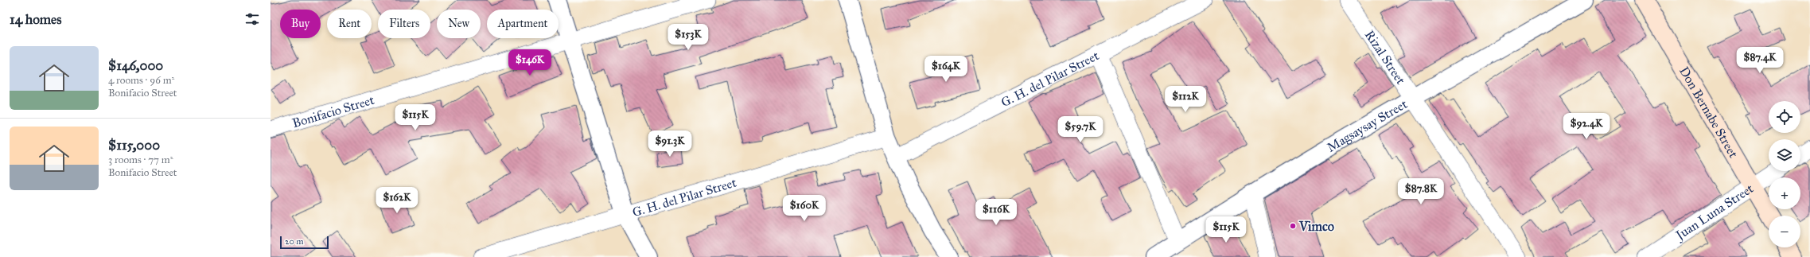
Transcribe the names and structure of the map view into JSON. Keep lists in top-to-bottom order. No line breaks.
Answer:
{"streets":{"main road":["Don Bernabe Street"],"street":["Rizal Street","G. H. del Pilar Street","Bonifacio Street","Magsaysay Street","Juan Luna Street"]},"crossings":[["Rizal Street","Magsaysay Street"],["Don Bernabe Street","Juan Luna Street"]],"places":["Vimco"],"scale_bar":"20 m","page":{"heading":"14 homes","chip":["Buy","Rent","Filters","New","Apartment"],"price":["$153K","$87.4K","$146K","$164K","$112K","$115K","$92.4K","$59.7K","$91.3K","$87.8K","$162K","$160K","$116K","$115K"],"list":[{"name":"$146,000","note":"4 rooms · 96 m² · Bonifacio Street"},{"name":"$115,000","note":"3 rooms · 77 m² · Bonifacio Street"}],"map_buttons":["+","−"],"scale":"20 m"}}
